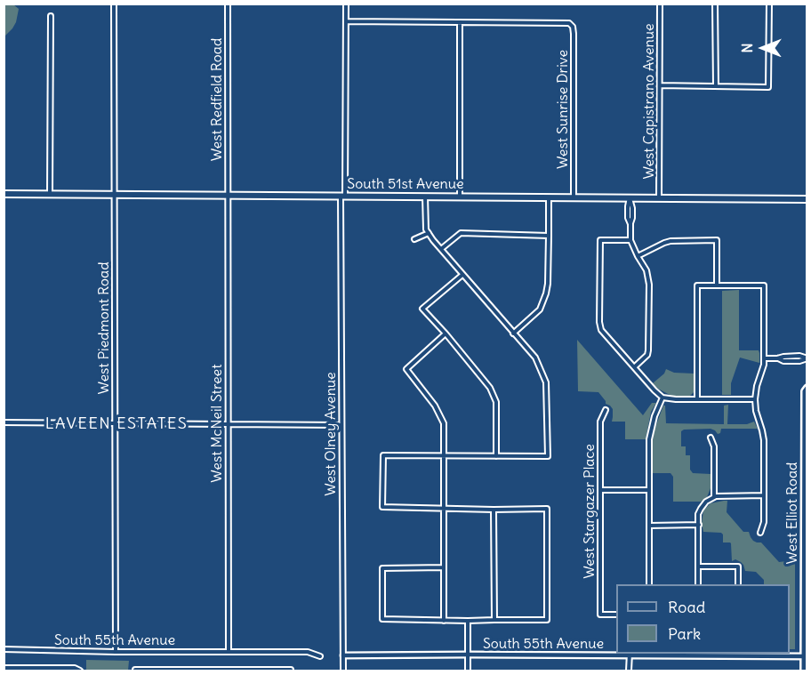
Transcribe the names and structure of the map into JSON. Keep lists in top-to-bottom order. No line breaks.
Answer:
{"streets":{"main road":["South 51st Avenue","West Elliot Road"],"street":["West Redfield Road","West Capistrano Avenue","West Sunrise Drive","West Piedmont Road","West McNeil Street","West Olney Avenue","West Stargazer Place","South 55th Avenue"]},"crossings":[["West Redfield Road","South 51st Avenue"],["West Redfield Road","West McNeil Street"],["West Capistrano Avenue","South 51st Avenue"],["West Sunrise Drive","South 51st Avenue"],["South 51st Avenue","West Piedmont Road"],["South 51st Avenue","West McNeil Street"],["South 51st Avenue","West Olney Avenue"],["West Piedmont Road","South 55th Avenue"],["West McNeil Street","South 55th Avenue"],["West Olney Avenue","South 55th Avenue"],["West Elliot Road","South 55th Avenue"]],"districts":["LAVEEN ESTATES"],"legend":["Road","Park"],"north":"left"}
